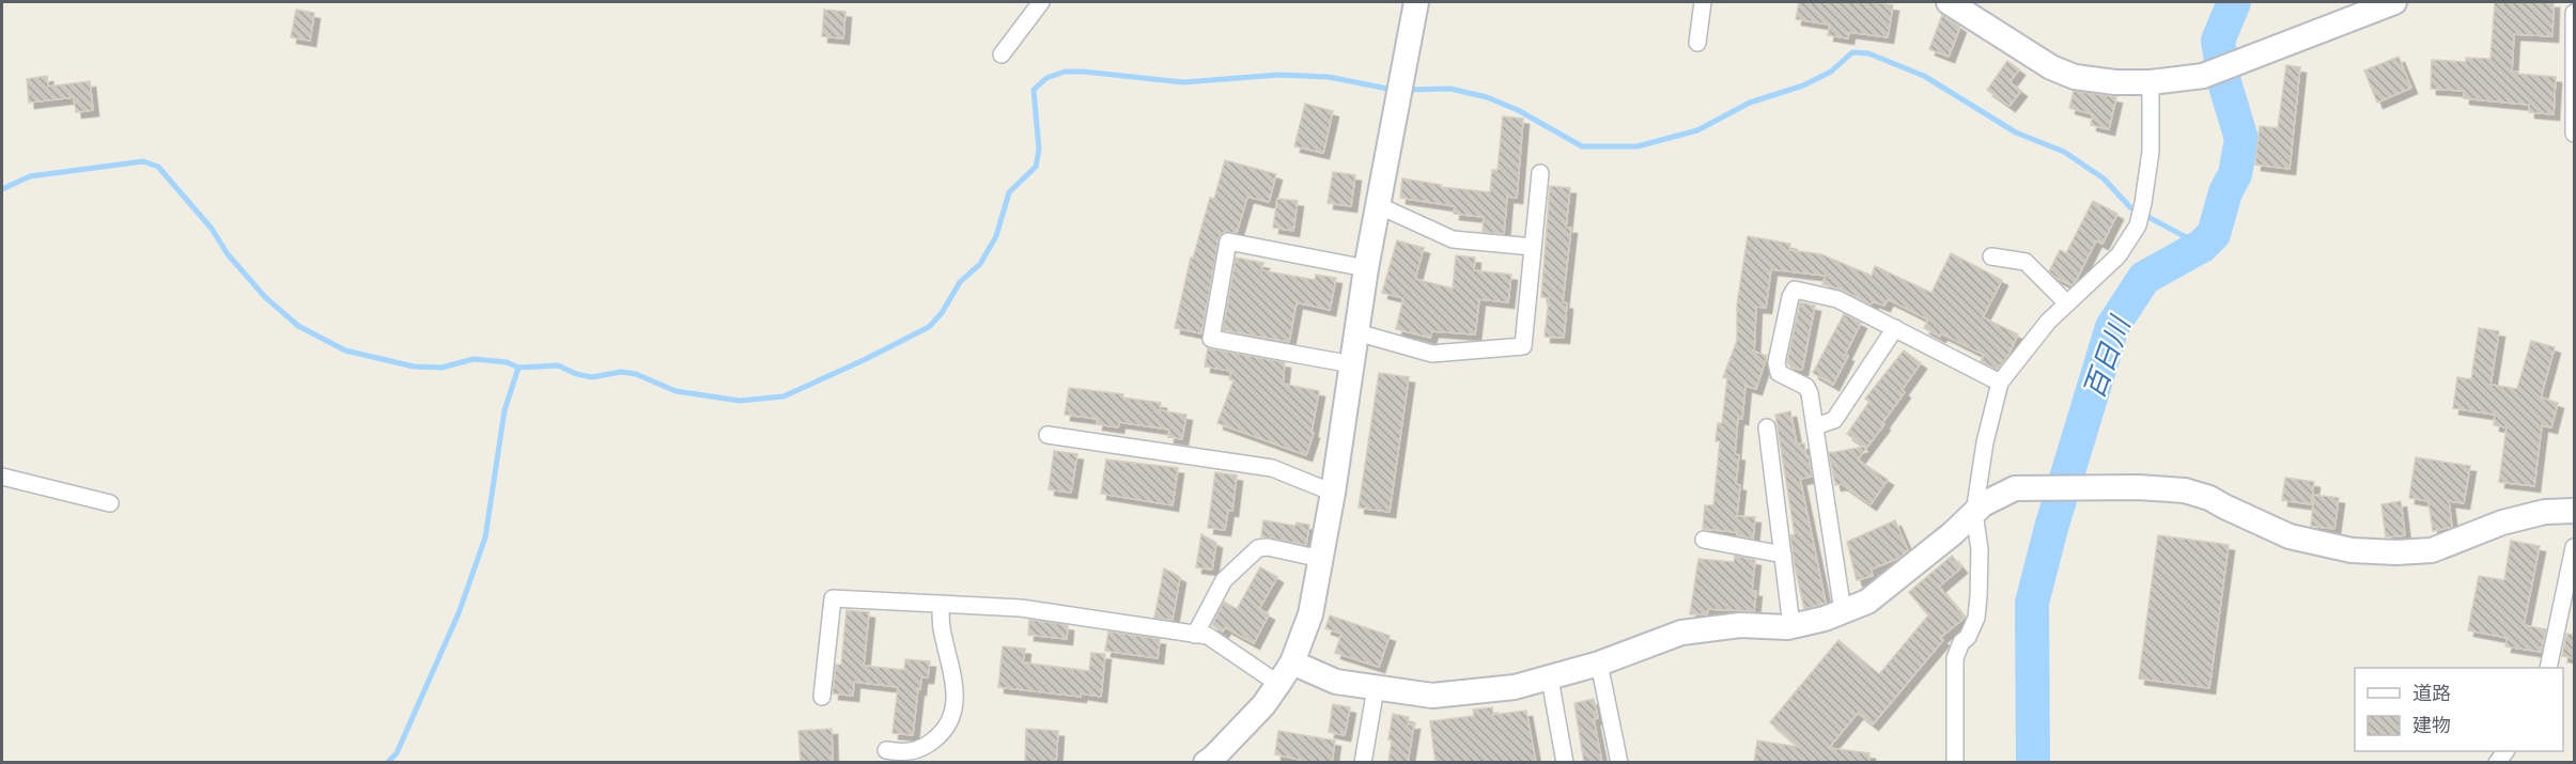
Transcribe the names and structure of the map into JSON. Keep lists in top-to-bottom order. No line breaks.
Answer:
{"water":["百日川"],"legend":["道路","建物"]}
